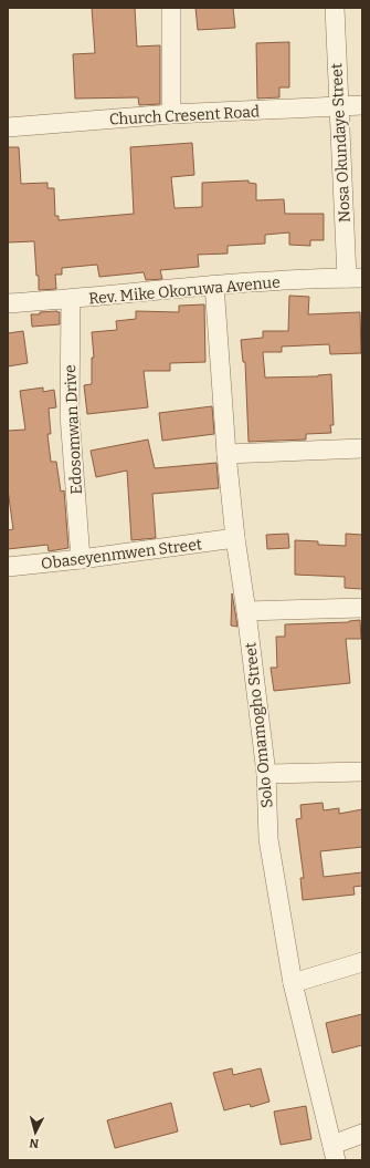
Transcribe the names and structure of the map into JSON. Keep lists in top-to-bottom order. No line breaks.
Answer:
{"streets":{"street":["Church Cresent Road","Nosa Okundaye Street","Rev. Mike Okoruwa Avenue","Edosomwan Drive","Obaseyenmwen Street","Solo Omamogho Street"]},"crossings":[["Church Cresent Road","Nosa Okundaye Street"],["Nosa Okundaye Street","Rev. Mike Okoruwa Avenue"],["Rev. Mike Okoruwa Avenue","Edosomwan Drive"],["Rev. Mike Okoruwa Avenue","Solo Omamogho Street"],["Edosomwan Drive","Obaseyenmwen Street"],["Obaseyenmwen Street","Solo Omamogho Street"]],"north":"bottom"}
